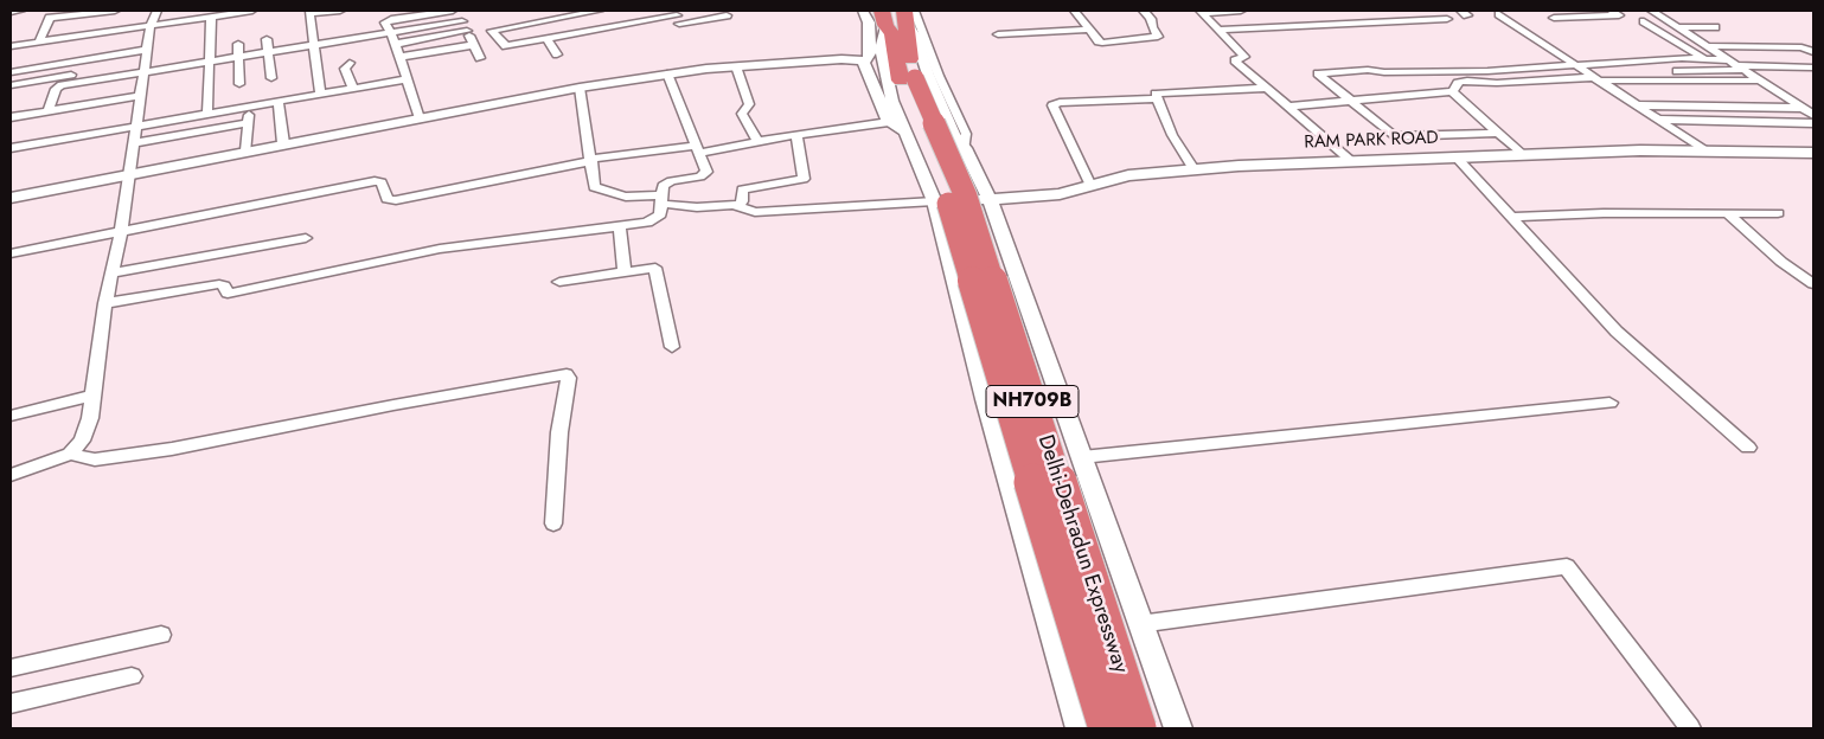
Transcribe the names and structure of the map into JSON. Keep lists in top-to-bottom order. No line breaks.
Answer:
{"streets":{"highway":["NH709B","Delhi-Dehradun Expressway"],"street":["RAM PARK ROAD"]}}
